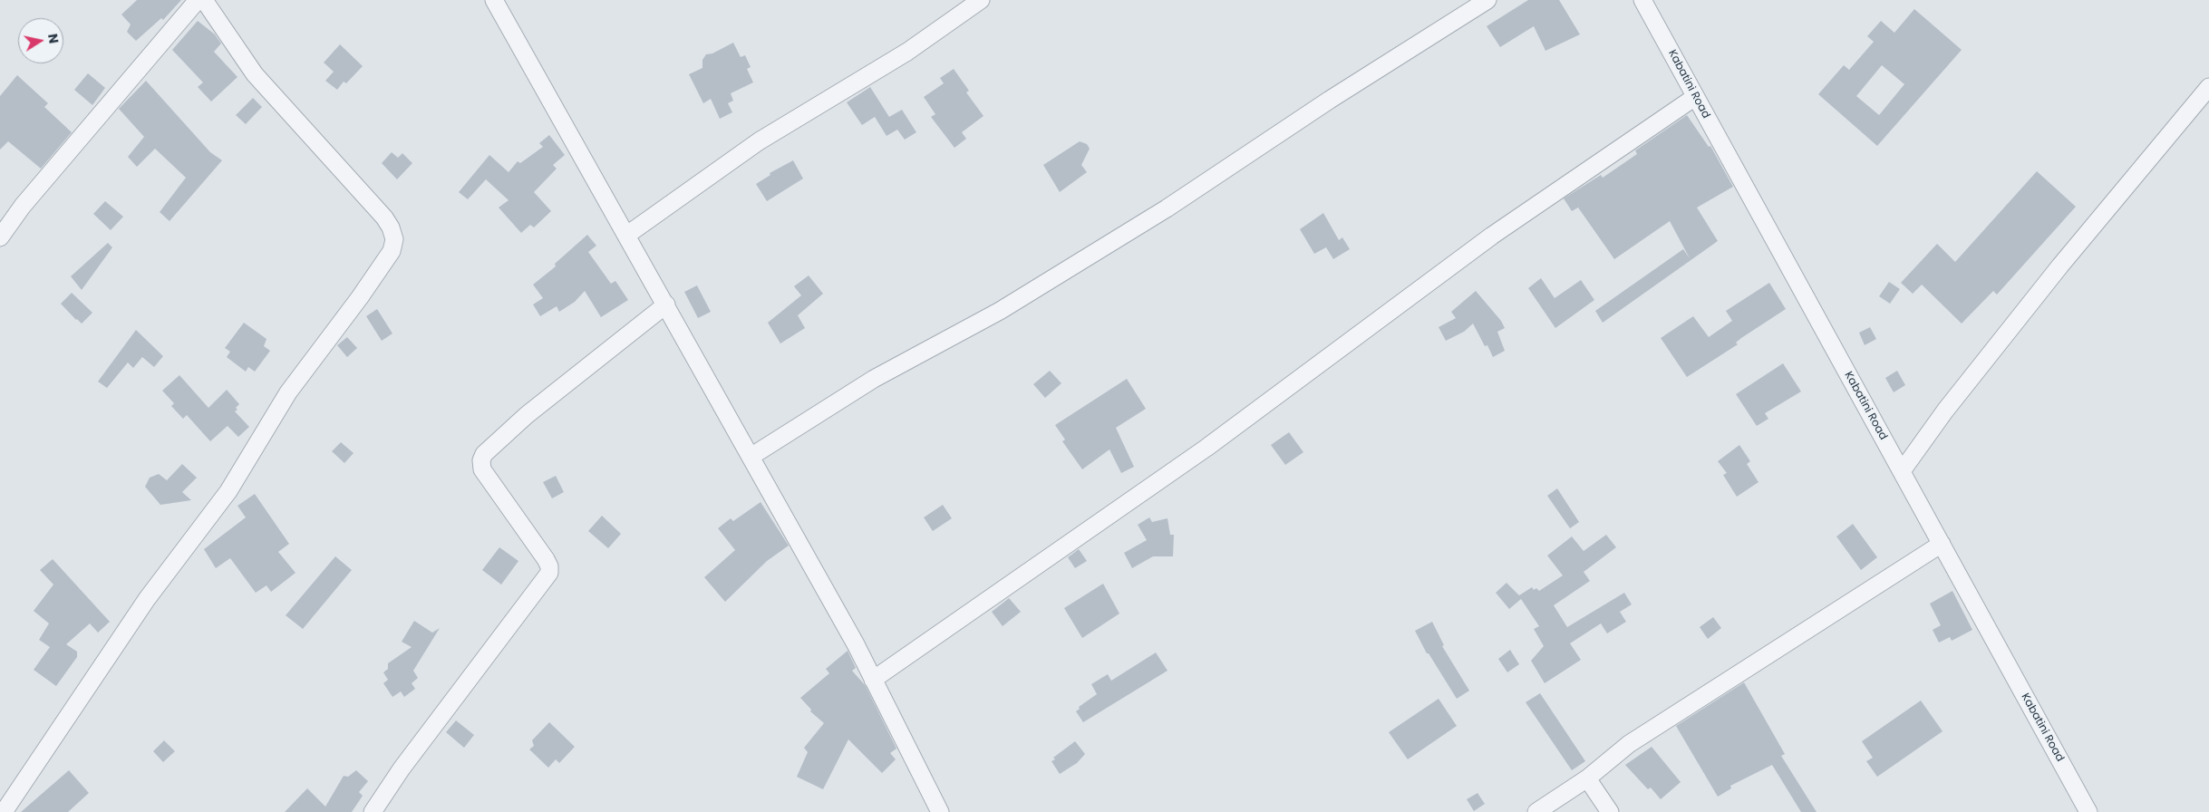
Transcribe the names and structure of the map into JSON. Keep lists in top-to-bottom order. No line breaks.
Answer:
{"streets":{"street":["Kabatini Road"]},"north":"right"}
